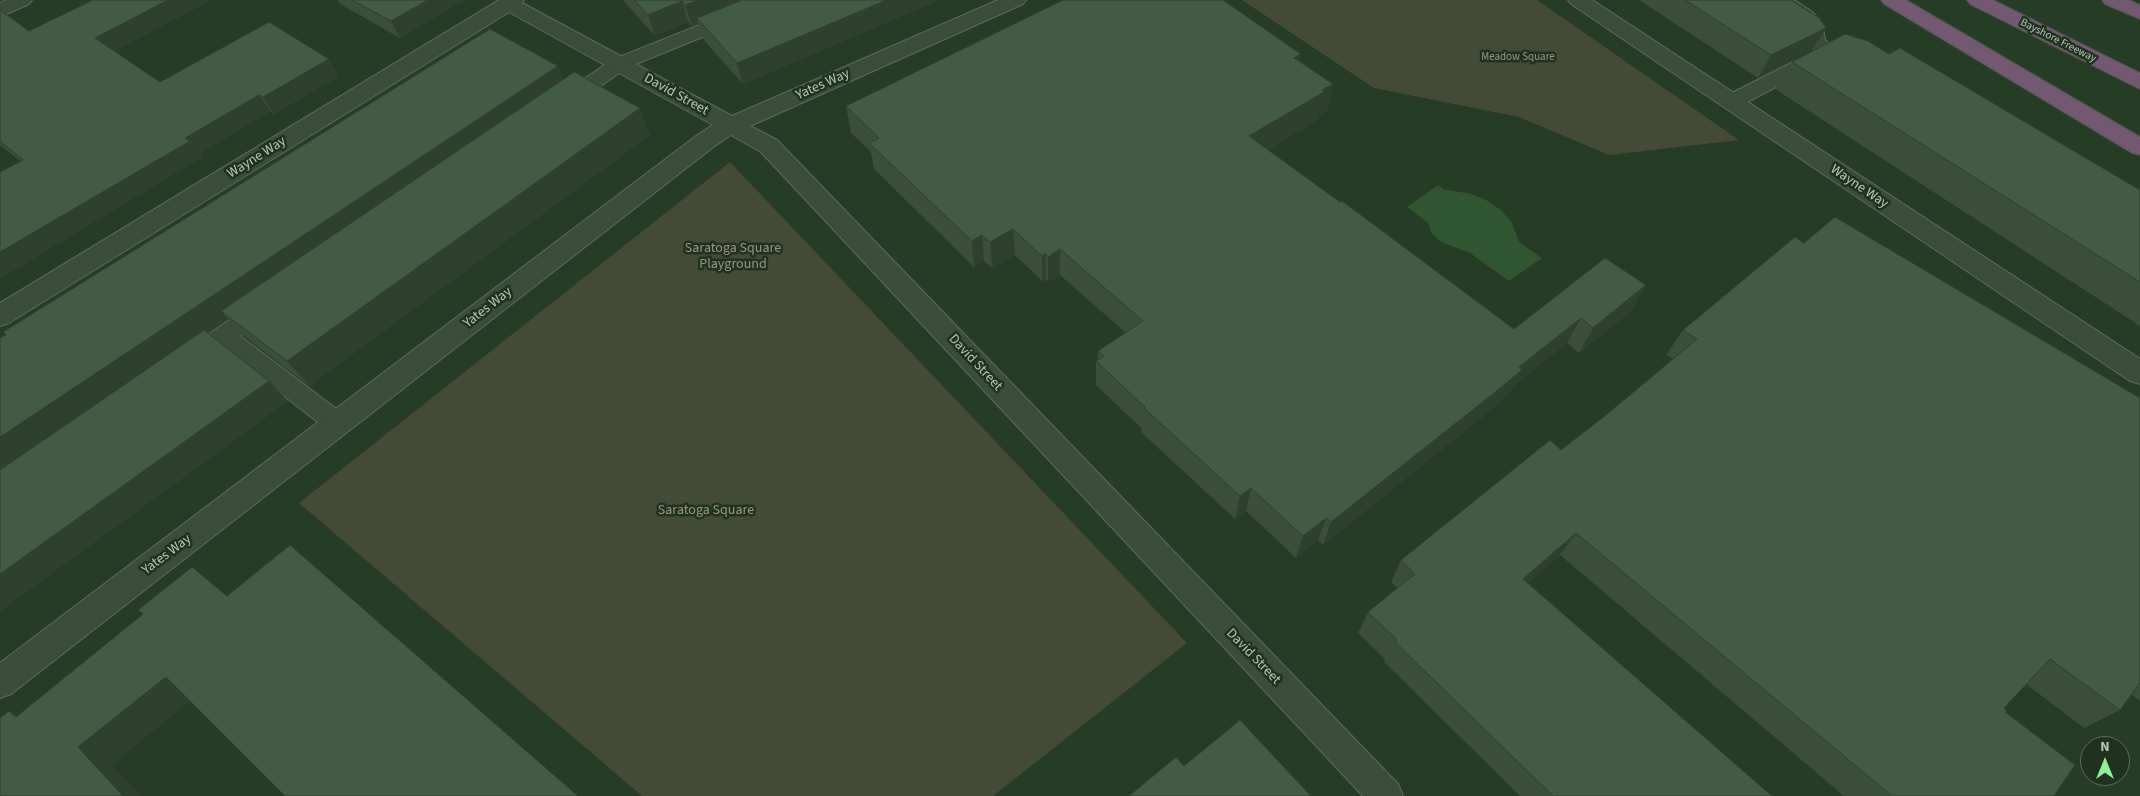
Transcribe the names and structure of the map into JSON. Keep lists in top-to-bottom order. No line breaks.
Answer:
{"streets":{"highway":["Bayshore Freeway"],"street":["Yates Way","David Street","Wayne Way"]},"crossings":[["Yates Way","David Street"],["David Street","Wayne Way"]],"parks":["Meadow Square","Saratoga Square Playground","Saratoga Square"],"north":"top"}
